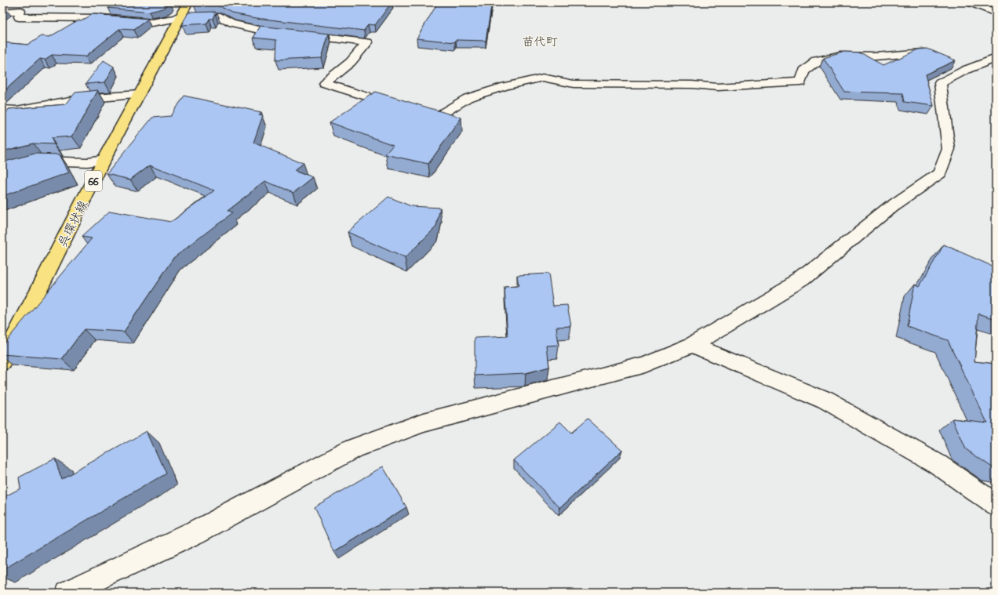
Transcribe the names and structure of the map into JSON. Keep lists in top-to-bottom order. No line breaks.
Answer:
{"streets":{"main road":["66","呉環状線"]},"districts":["苗代町"]}
